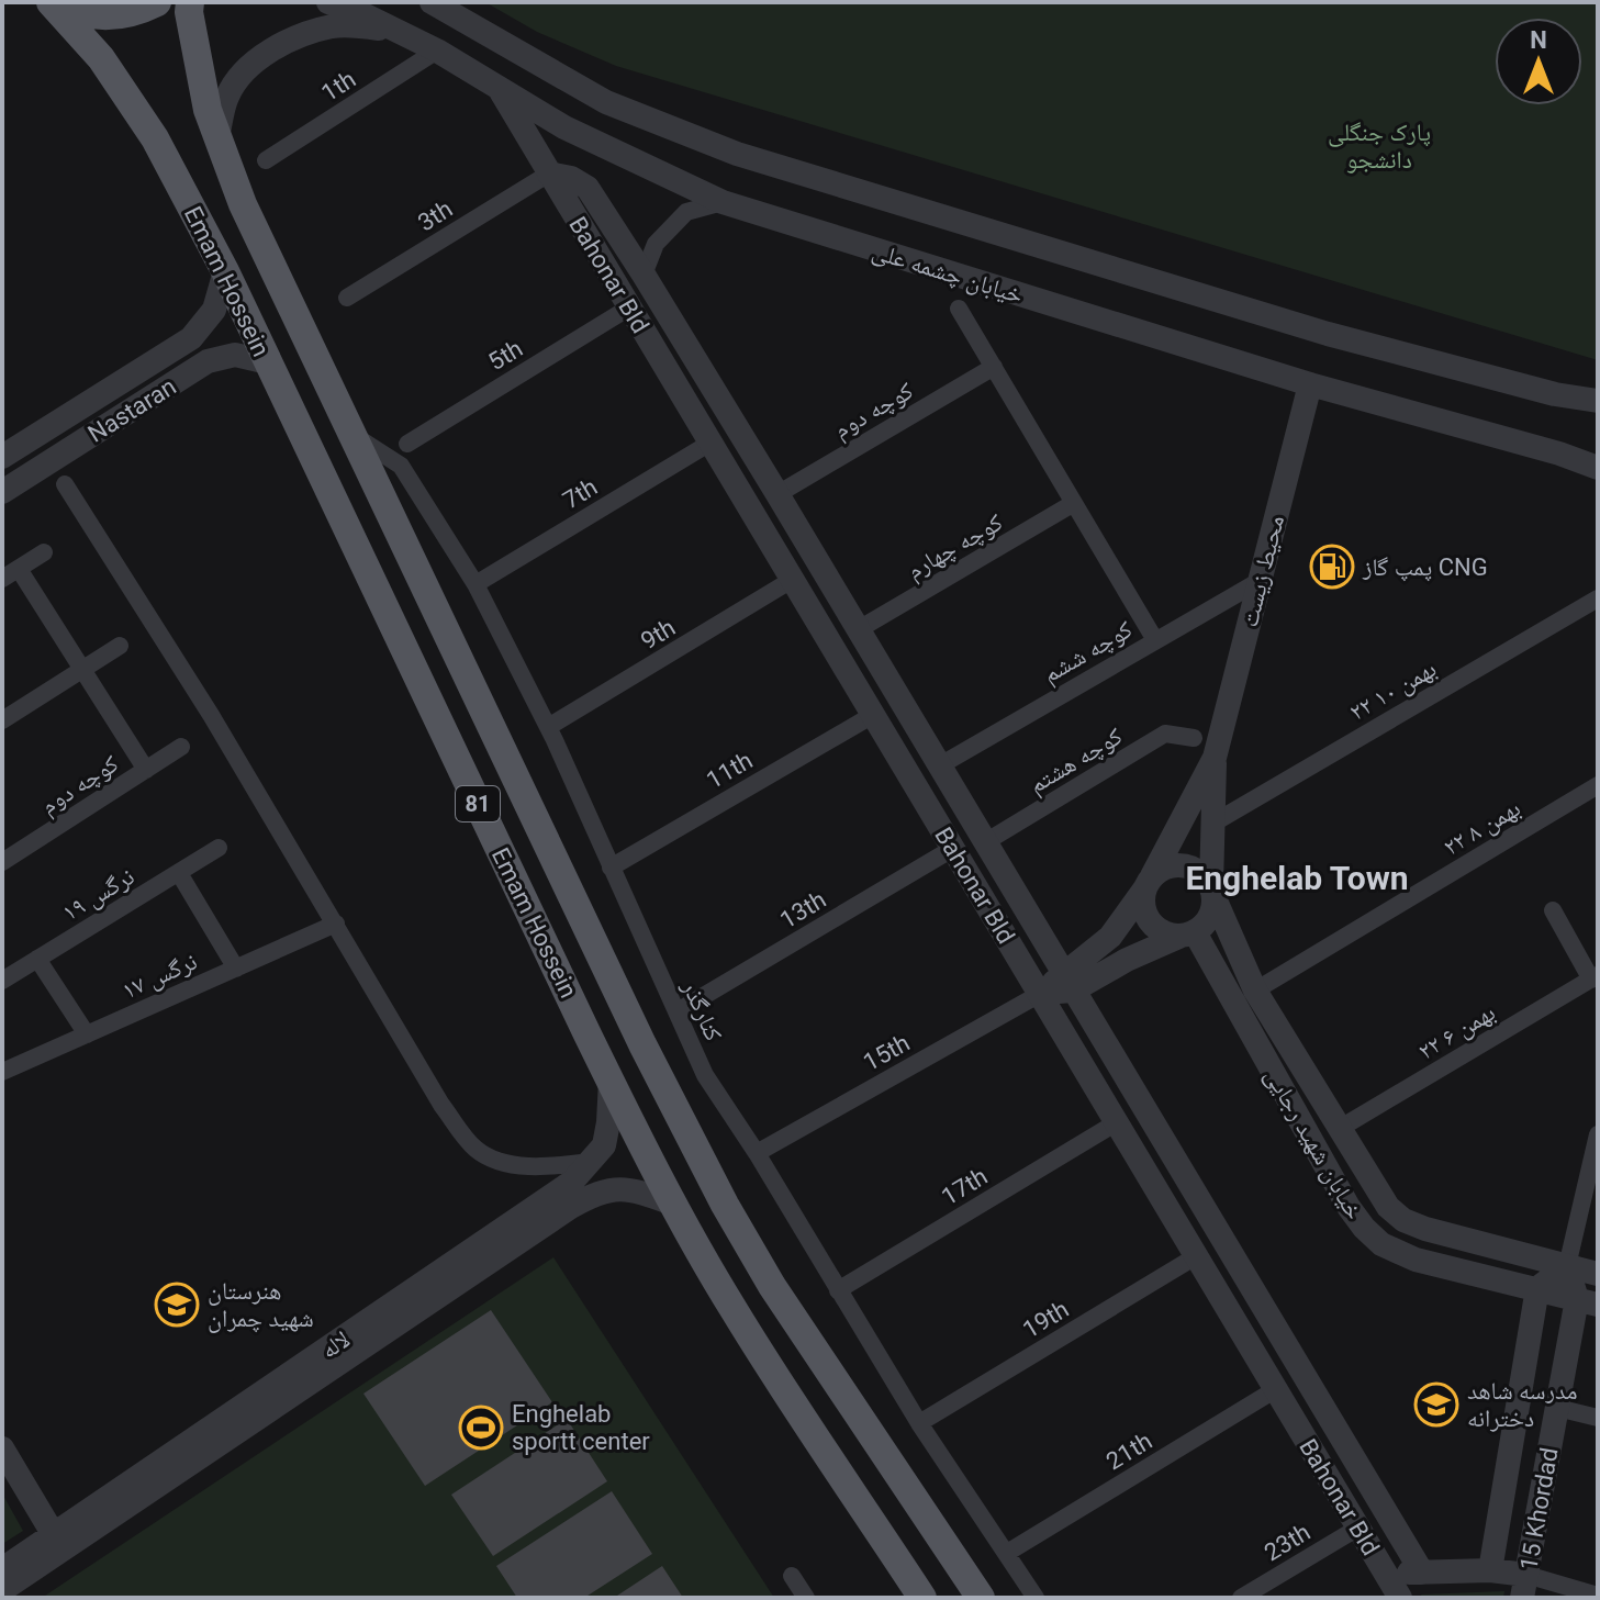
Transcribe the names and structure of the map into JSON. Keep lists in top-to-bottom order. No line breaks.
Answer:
{"streets":{"main road":["Emam Hossein","81"],"street":["1th","3th","خیابان چشمه علی","Bahonar Bld","5th","Nastaran","کوچه دوم","7th","کوچه چهارم","محیط زیست","9th","کوچه ششم","۲۲ بهمن ۱۰","کوچه هشتم","11th","۲۲ بهمن ۸","نرگس ۱۹","13th","نرگس ۱۷","کنارگذر","۲۲ بهمن ۶","15th","خیابان شهید رجایی","17th","19th","لاله","21th","15 Khordad","23th"]},"crossings":[["1th","خیابان چشمه علی"],["3th","Bahonar Bld"],["خیابان چشمه علی","Bahonar Bld"],["خیابان چشمه علی","محیط زیست"],["Bahonar Bld","5th"],["Bahonar Bld","کوچه دوم"],["Bahonar Bld","7th"],["Bahonar Bld","کوچه چهارم"],["Bahonar Bld","محیط زیست"],["Bahonar Bld","9th"],["Bahonar Bld","کوچه ششم"],["Bahonar Bld","کوچه هشتم"],["Bahonar Bld","11th"],["Bahonar Bld","13th"],["Bahonar Bld","15th"],["Bahonar Bld","17th"],["Bahonar Bld","19th"],["Bahonar Bld","21th"],["Bahonar Bld","23th"],["Emam Hossein","Nastaran"],["Emam Hossein","81"],["Emam Hossein","کنارگذر"],["Emam Hossein","لاله"],["7th","کنارگذر"],["محیط زیست","کوچه ششم"],["محیط زیست","۲۲ بهمن ۱۰"],["محیط زیست","خیابان شهید رجایی"],["9th","کنارگذر"],["11th","کنارگذر"],["۲۲ بهمن ۸","خیابان شهید رجایی"],["13th","کنارگذر"],["کنارگذر","15th"],["کنارگذر","17th"],["کنارگذر","19th"],["کنارگذر","21th"],["۲۲ بهمن ۶","خیابان شهید رجایی"],["خیابان شهید رجایی","15 Khordad"]],"districts":["Enghelab Town"],"parks":["پارک جنگلی دانشجو"],"places":{"fuel station":["پمپ گاز CNG"],"school or university":["هنرستان شهید چمران","مدرسه شاهد دخترانه"],"sports":["Enghelab sportt center"]},"north":"top"}
